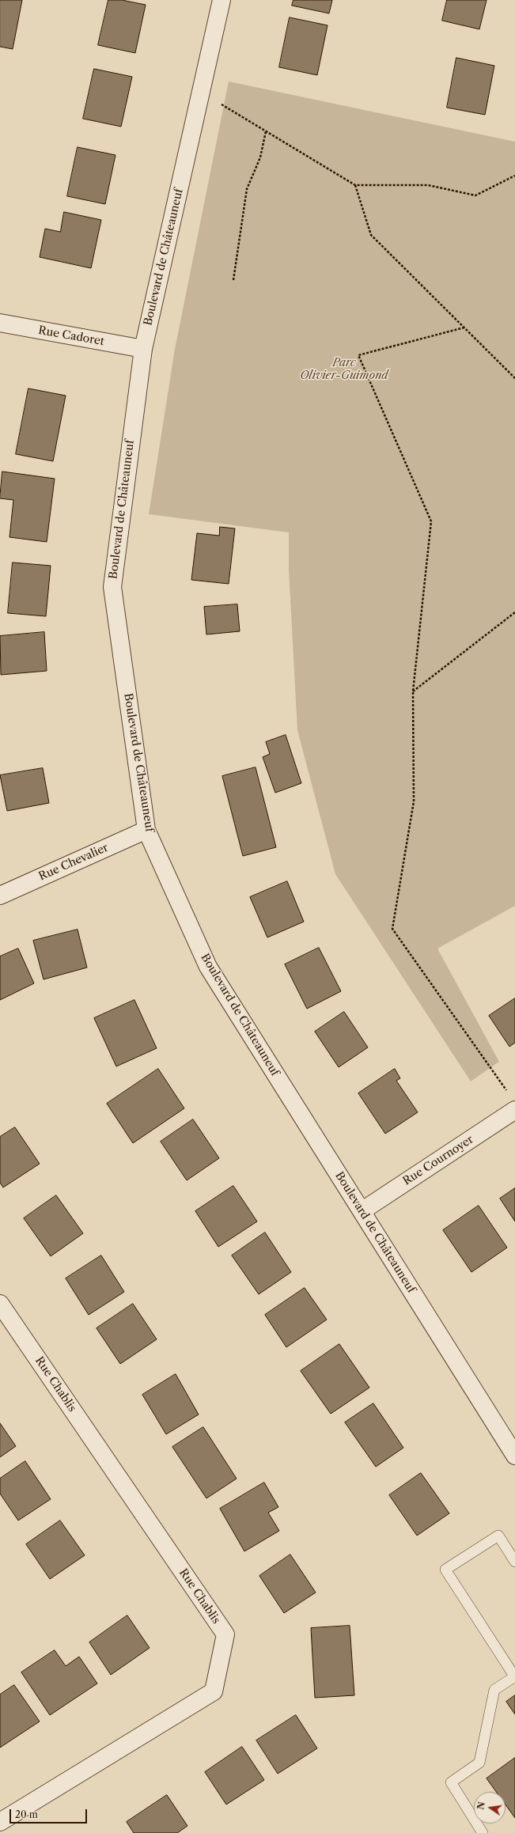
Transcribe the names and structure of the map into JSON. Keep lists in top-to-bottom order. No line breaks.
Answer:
{"streets":{"street":["Boulevard de Châteauneuf","Rue Cadoret","Rue Chevalier","Rue Cournoyer","Rue Chablis"]},"crossings":[["Boulevard de Châteauneuf","Rue Cadoret"],["Boulevard de Châteauneuf","Rue Chevalier"],["Boulevard de Châteauneuf","Rue Cournoyer"]],"parks":["Parc Olivier-Guimond"],"scale_bar":"20 m","north":"left"}
